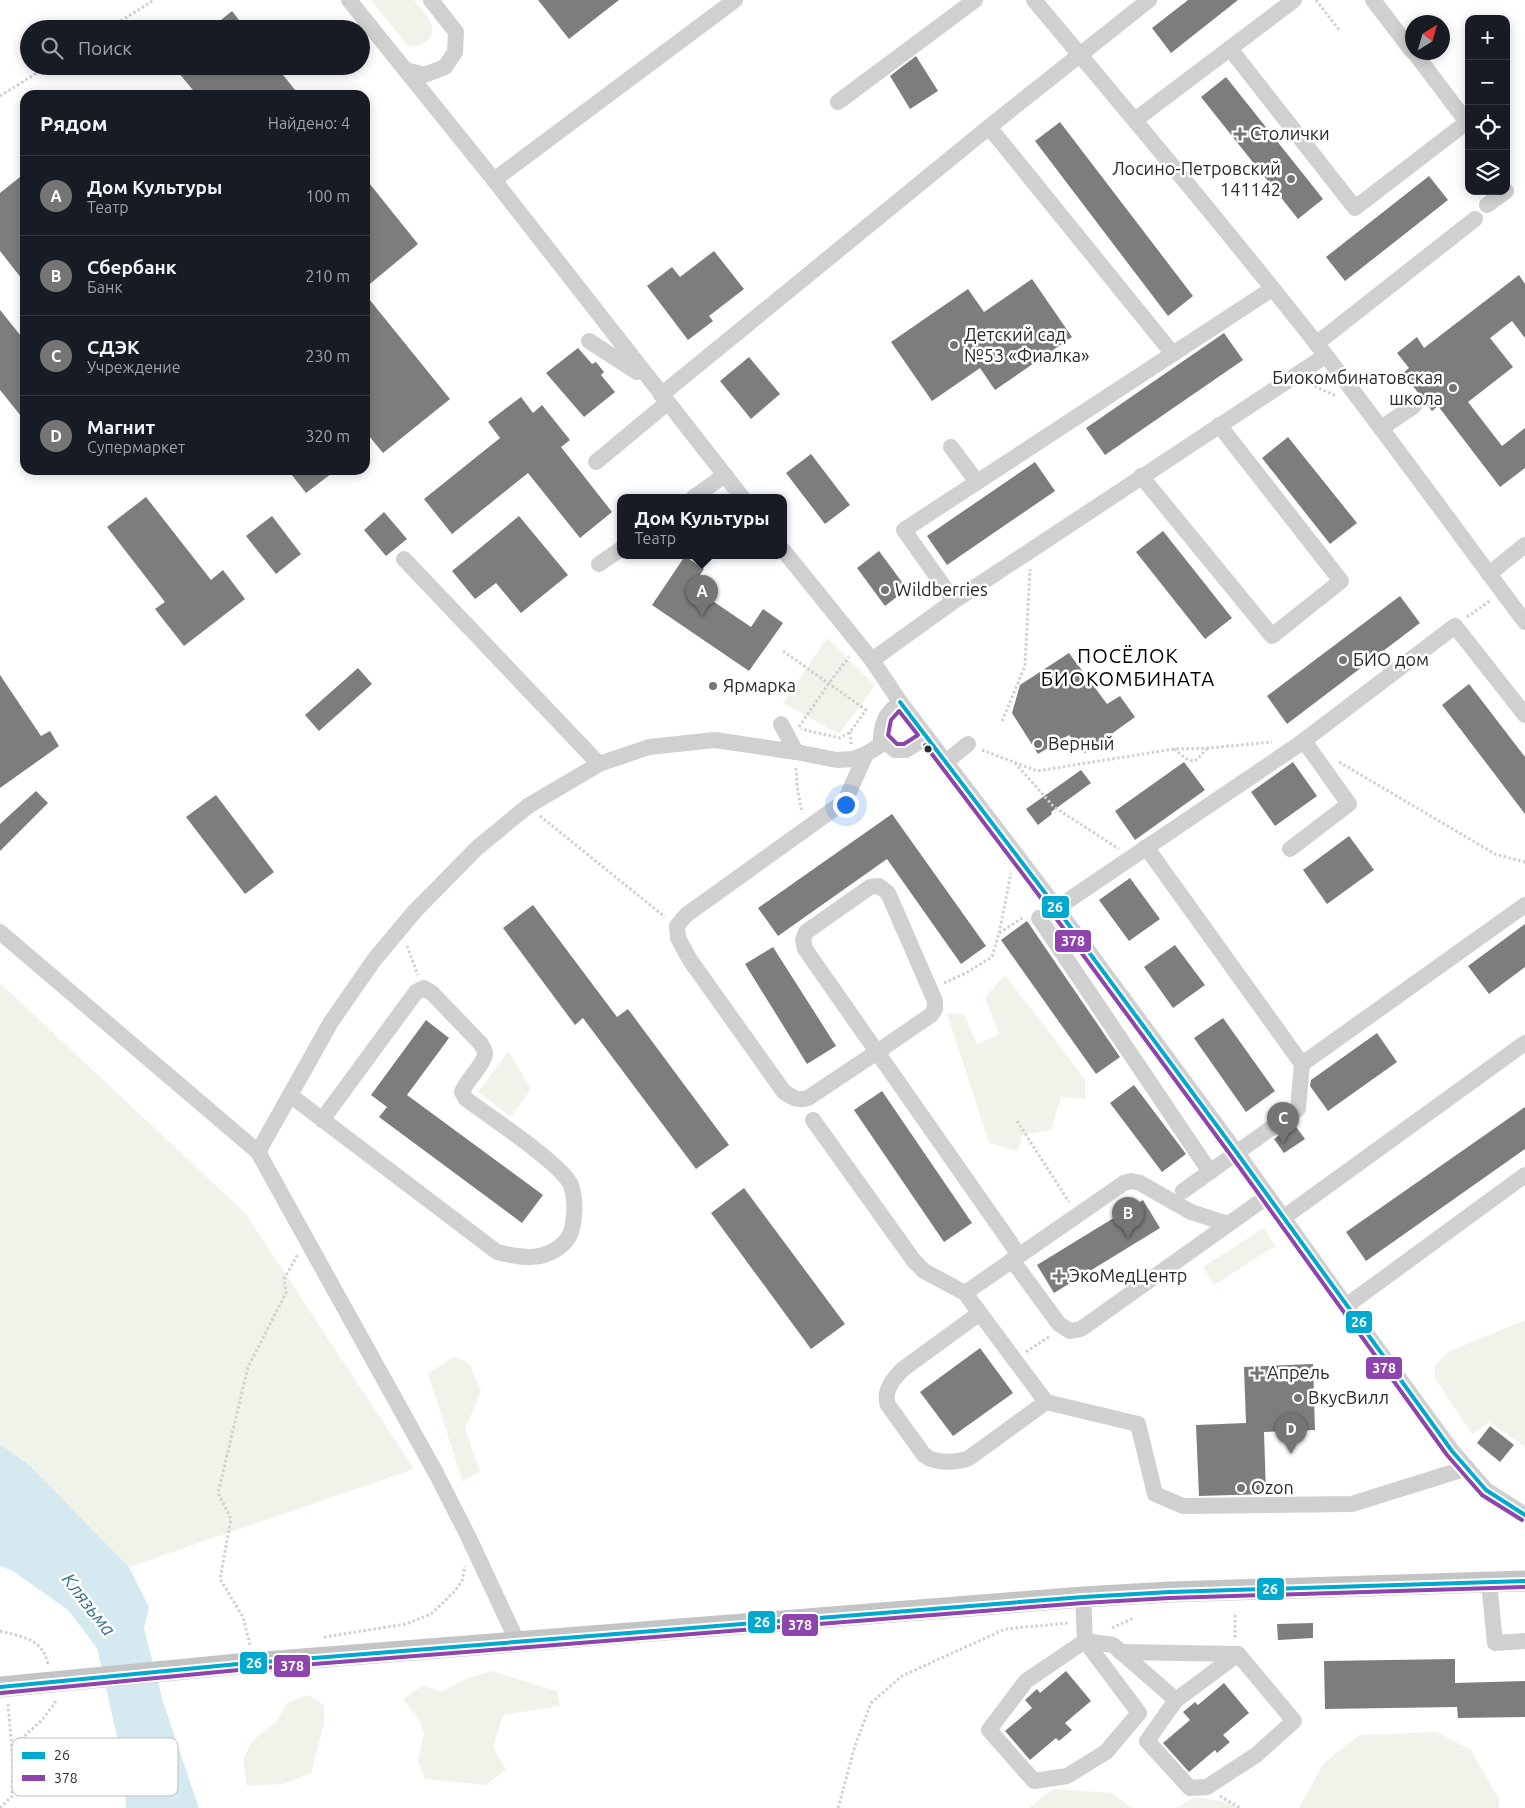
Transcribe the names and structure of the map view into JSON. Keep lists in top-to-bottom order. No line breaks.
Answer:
{"districts":["ПОСЁЛОК БИОКОМБИНАТА"],"water":["Клязьма"],"places":{"health":["Столички","ЭкоМедЦентр","Апрель"],"other":["Лосино-Петровский 141142","Детский сад №53 «Фиалка»","Биокомбинатовская школа","Wildberries","БИО дом","Ярмарка","Верный","ВкусВилл","Ozon"]},"lines":["transit line 26","transit line 378"],"legend":["26","378"],"north":"top right","page":{"map_buttons":["+","−"],"search":"Поиск","heading":["Рядом","Найдено: 4"],"list":[{"mark":"A","name":"Дом Культуры","note":"Театр","value":"100 m"},{"mark":"B","name":"Сбербанк","note":"Банк","value":"210 m"},{"mark":"C","name":"СДЭК","note":"Учреждение","value":"230 m"},{"mark":"D","name":"Магнит","note":"Супермаркет","value":"320 m"}],"popup":["Дом Культуры","Театр"],"pins":["A","C","B","D"]}}
